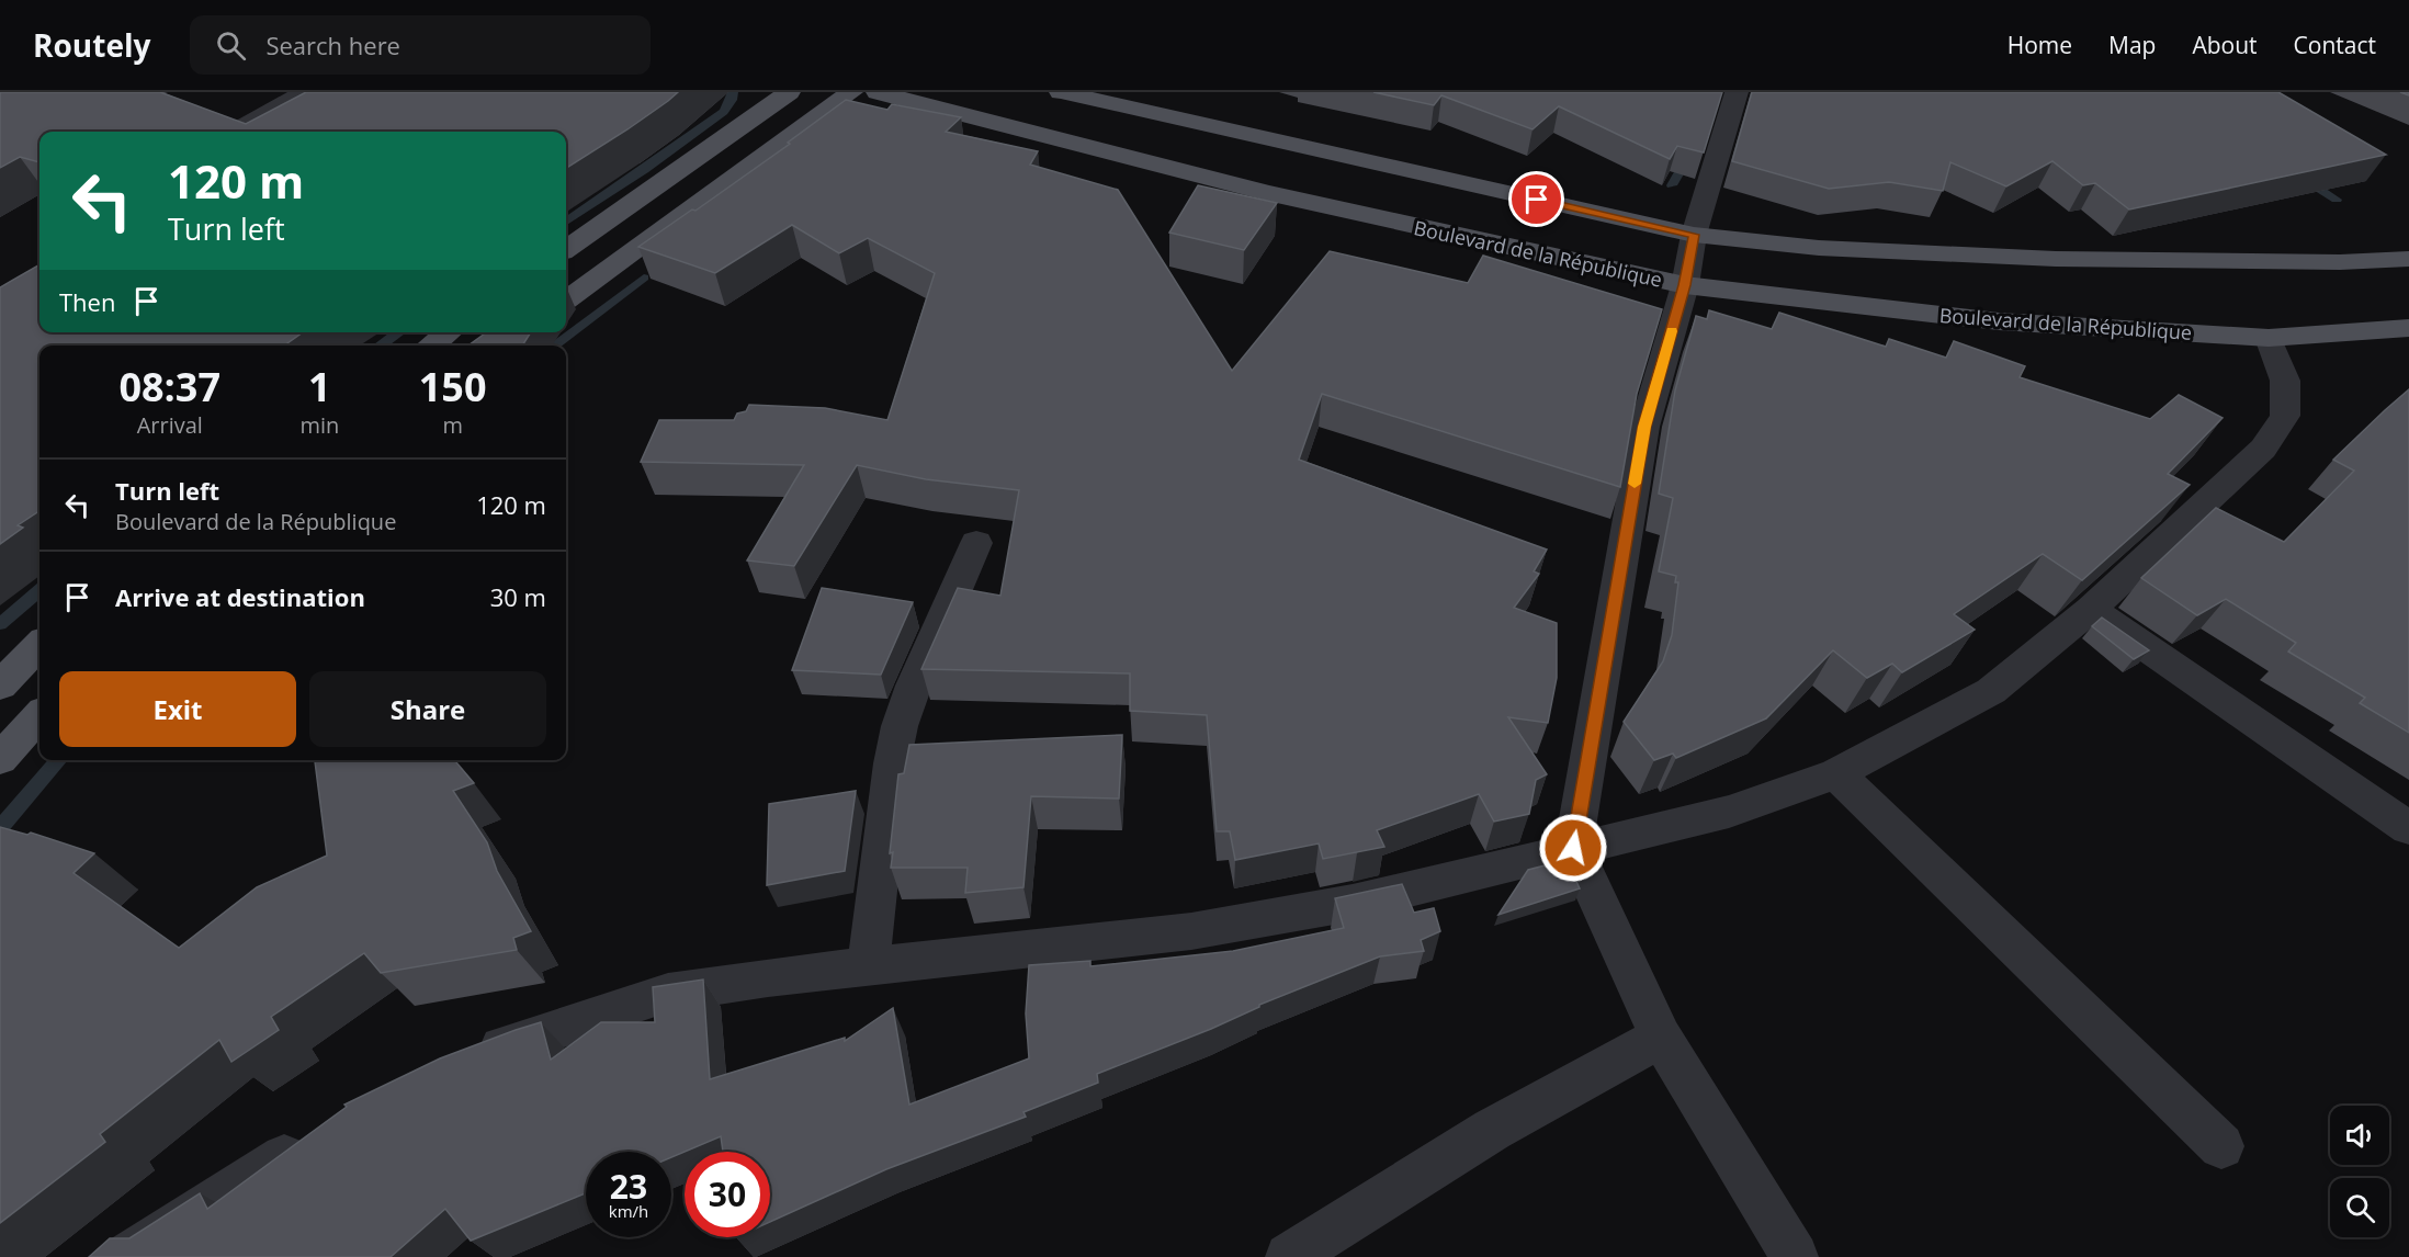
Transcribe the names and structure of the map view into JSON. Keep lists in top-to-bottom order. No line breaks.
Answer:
{"streets":{"main road":["Boulevard de la République"]},"page":{"header":"Routely","search":"Search here","nav":["Home","Map","About","Contact"],"turn":["120 m","Turn left"],"then":"Then","eta":["08:37","Arrival","1","min","150","m"],"list":[{"name":"Turn left","note":"Boulevard de la République","value":"120 m"},{"name":"Arrive at destination","value":"30 m"}],"buttons":["Exit","Share"],"speed":"23 km/h","limit":"30"}}
